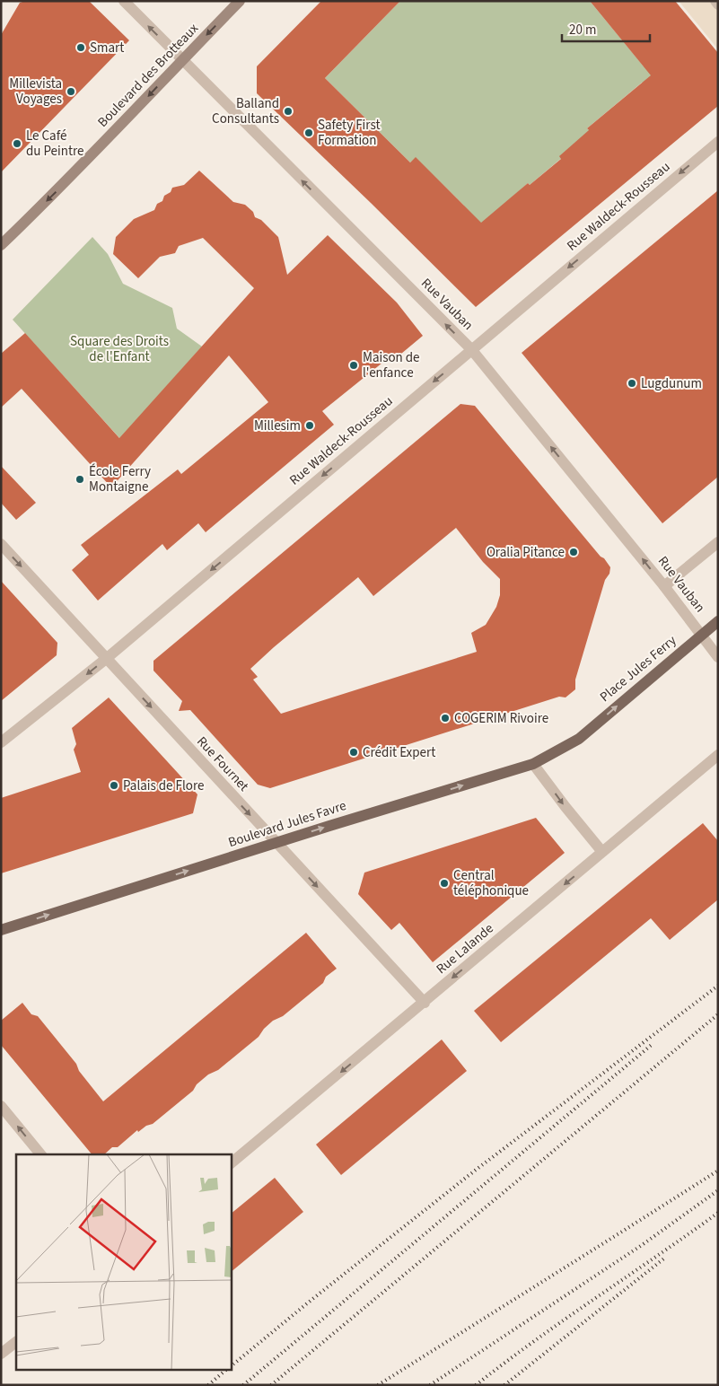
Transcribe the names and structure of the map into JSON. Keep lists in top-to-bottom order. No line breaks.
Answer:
{"streets":{"main road":["Boulevard des Brotteaux","Place Jules Ferry","Boulevard Jules Favre"],"street":["Rue Waldeck-Rousseau","Rue Vauban","Rue Fournet","Rue Lalande"]},"crossings":[["Boulevard des Brotteaux","Rue Vauban"],["Rue Waldeck-Rousseau","Rue Vauban"],["Rue Waldeck-Rousseau","Rue Fournet"],["Rue Vauban","Place Jules Ferry"],["Place Jules Ferry","Boulevard Jules Favre"],["Rue Fournet","Boulevard Jules Favre"],["Rue Fournet","Rue Lalande"]],"one_way":["Boulevard des Brotteaux","Rue Waldeck-Rousseau","Rue Vauban","Place Jules Ferry","Rue Fournet","Boulevard Jules Favre","Rue Lalande"],"parks":["Square des Droits de l'Enfant"],"places":["Smart","Millevista Voyages","Balland Consultants","Safety First Formation","Le Café du Peintre","Maison de l'enfance","Lugdunum","Millesim","École Ferry Montaigne","Oralia Pitance","COGERIM Rivoire","Crédit Expert","Palais de Flore","Central téléphonique"],"scale_bar":"20 m"}
